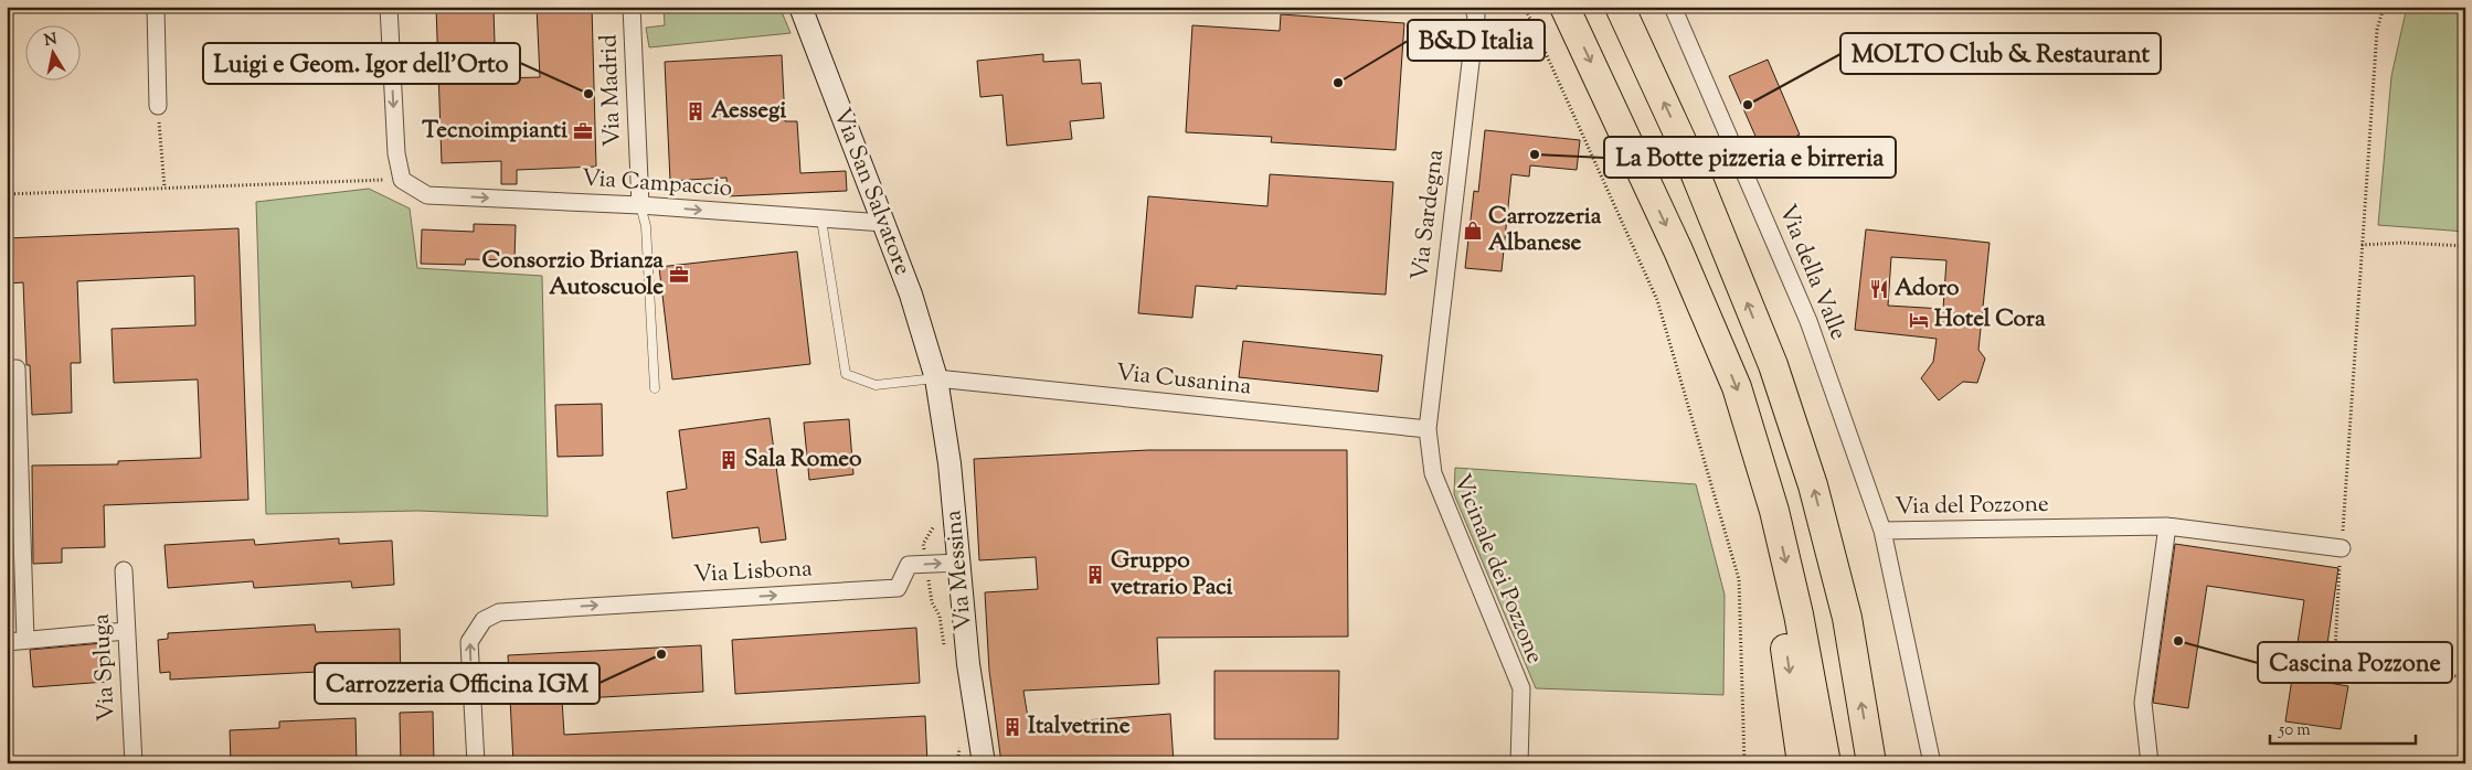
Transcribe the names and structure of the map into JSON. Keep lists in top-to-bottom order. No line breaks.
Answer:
{"streets":{"street":["Via Madrid","Via Campaccio","Via San Salvatore","Via Sardegna","Via della Valle","Via Cusanina","Via del Pozzone","Vicinale dei Pozzone","Via Messina","Via Lisbona","Via Spluga"]},"crossings":[["Via Madrid","Via Campaccio"],["Via Campaccio","Via San Salvatore"],["Via San Salvatore","Via Cusanina"],["Via San Salvatore","Via Messina"],["Via Sardegna","Via Cusanina"],["Via Sardegna","Vicinale dei Pozzone"],["Via della Valle","Via del Pozzone"],["Via Cusanina","Vicinale dei Pozzone"],["Via Cusanina","Via Messina"],["Via Messina","Via Lisbona"]],"one_way":["Via Campaccio","Via Lisbona"],"places":{"other":["B&D Italia","Luigi e Geom. Igor dell'Orto","MOLTO Club & Restaurant","La Botte pizzeria e birreria","Cascina Pozzone","Carrozzeria Officina IGM"],"building":["Aessegi","Sala Romeo","Gruppo vetrario Paci","Italvetrine"],"office":["Tecnoimpianti","Consorzio Brianza Autoscuole"],"shop":["Carrozzeria Albanese"],"restaurant":["Adoro"],"hotel":["Hotel Cora"]},"scale_bar":"50 m","north":"top"}
